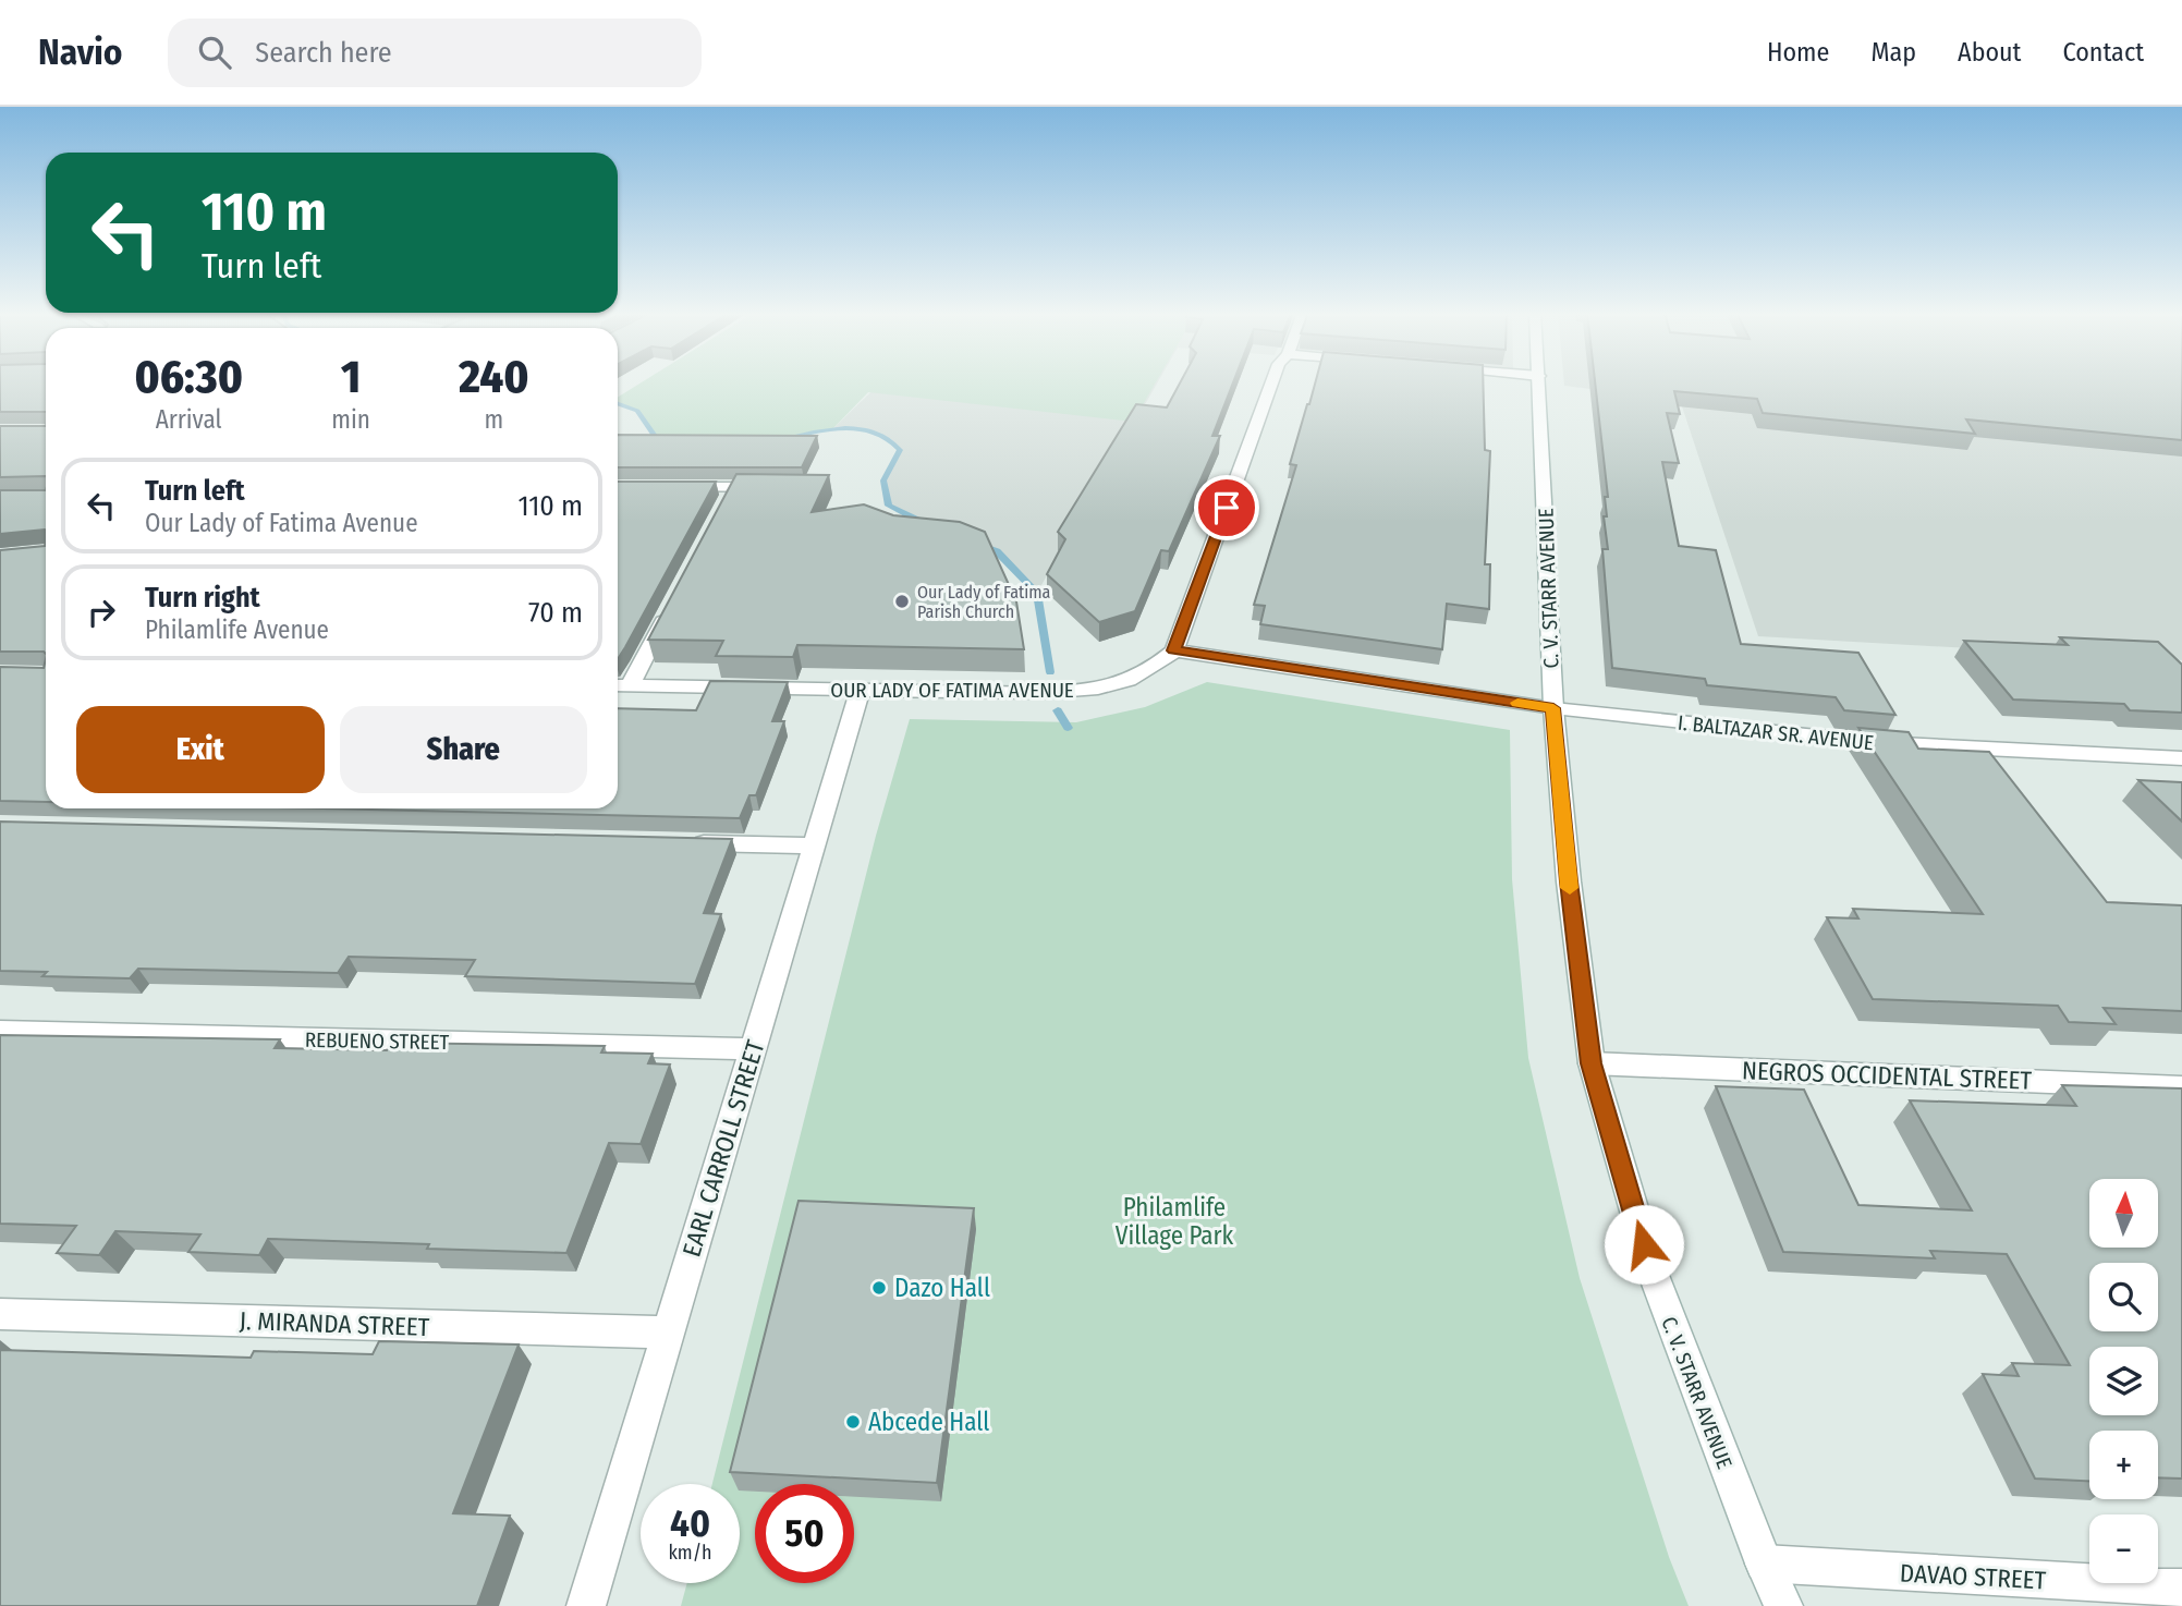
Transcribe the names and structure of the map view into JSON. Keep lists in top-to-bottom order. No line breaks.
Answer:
{"streets":{"street":["C. V. STARR AVENUE","OUR LADY OF FATIMA AVENUE","I. BALTAZAR SR. AVENUE","REBUENO STREET","NEGROS OCCIDENTAL STREET","EARL CARROLL STREET","J. MIRANDA STREET","DAVAO STREET"]},"crossings":[["C. V. STARR AVENUE","I. BALTAZAR SR. AVENUE"],["C. V. STARR AVENUE","NEGROS OCCIDENTAL STREET"],["C. V. STARR AVENUE","DAVAO STREET"],["OUR LADY OF FATIMA AVENUE","EARL CARROLL STREET"],["REBUENO STREET","EARL CARROLL STREET"],["EARL CARROLL STREET","J. MIRANDA STREET"]],"parks":["Philamlife Village Park"],"places":["Our Lady of Fatima Parish Church","Dazo Hall","Abcede Hall"],"north":"top","page":{"header":"Navio","search":"Search here","nav":["Home","Map","About","Contact"],"turn":["110 m","Turn left"],"eta":["06:30","Arrival","1","min","240","m"],"list":[{"name":"Turn left","note":"Our Lady of Fatima Avenue","value":"110 m"},{"name":"Turn right","note":"Philamlife Avenue","value":"70 m"}],"buttons":["Exit","Share"],"map_buttons":["+","−"],"speed":"40 km/h","limit":"50"}}
